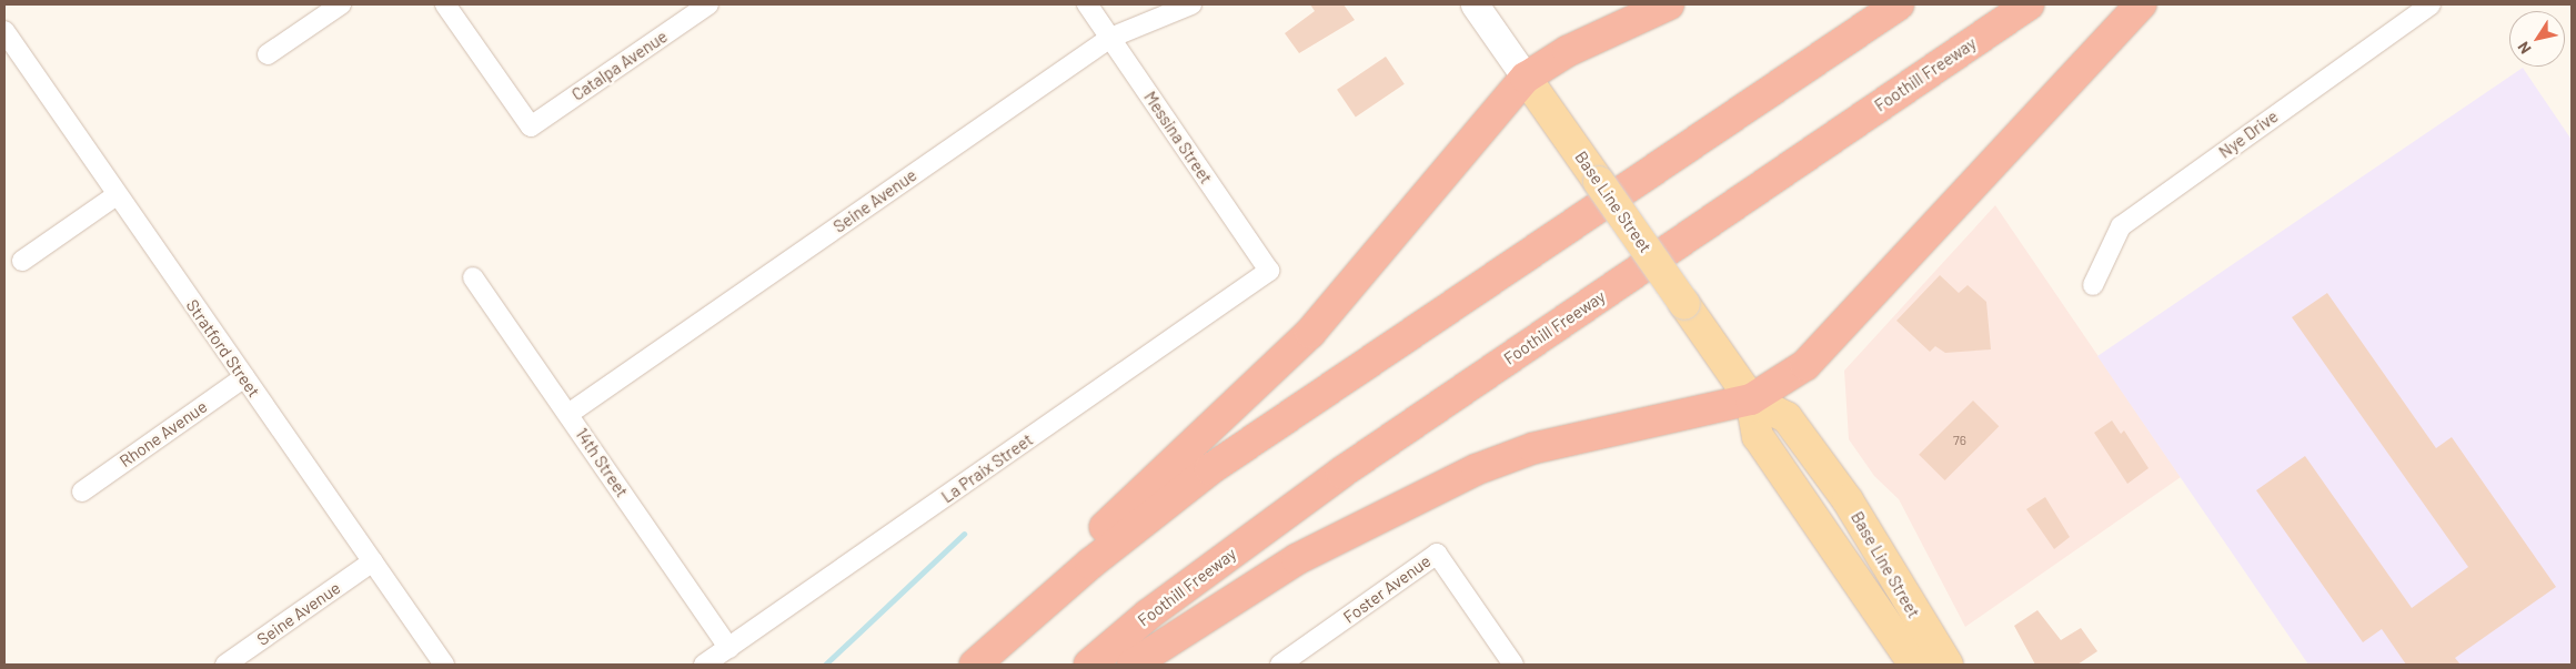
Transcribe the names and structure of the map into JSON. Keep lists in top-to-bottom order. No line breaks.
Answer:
{"streets":{"highway":["Foothill Freeway"],"main road":["Base Line Street"],"street":["Catalpa Avenue","Nye Drive","Messina Street","Seine Avenue","Stratford Street","Rhone Avenue","14th Street","La Praix Street","Foster Avenue"]},"crossings":[["Messina Street","Seine Avenue"],["Messina Street","La Praix Street"],["Seine Avenue","Stratford Street"],["Seine Avenue","14th Street"],["Stratford Street","Rhone Avenue"],["14th Street","La Praix Street"]],"house_numbers":["76"],"north":"bottom left"}
